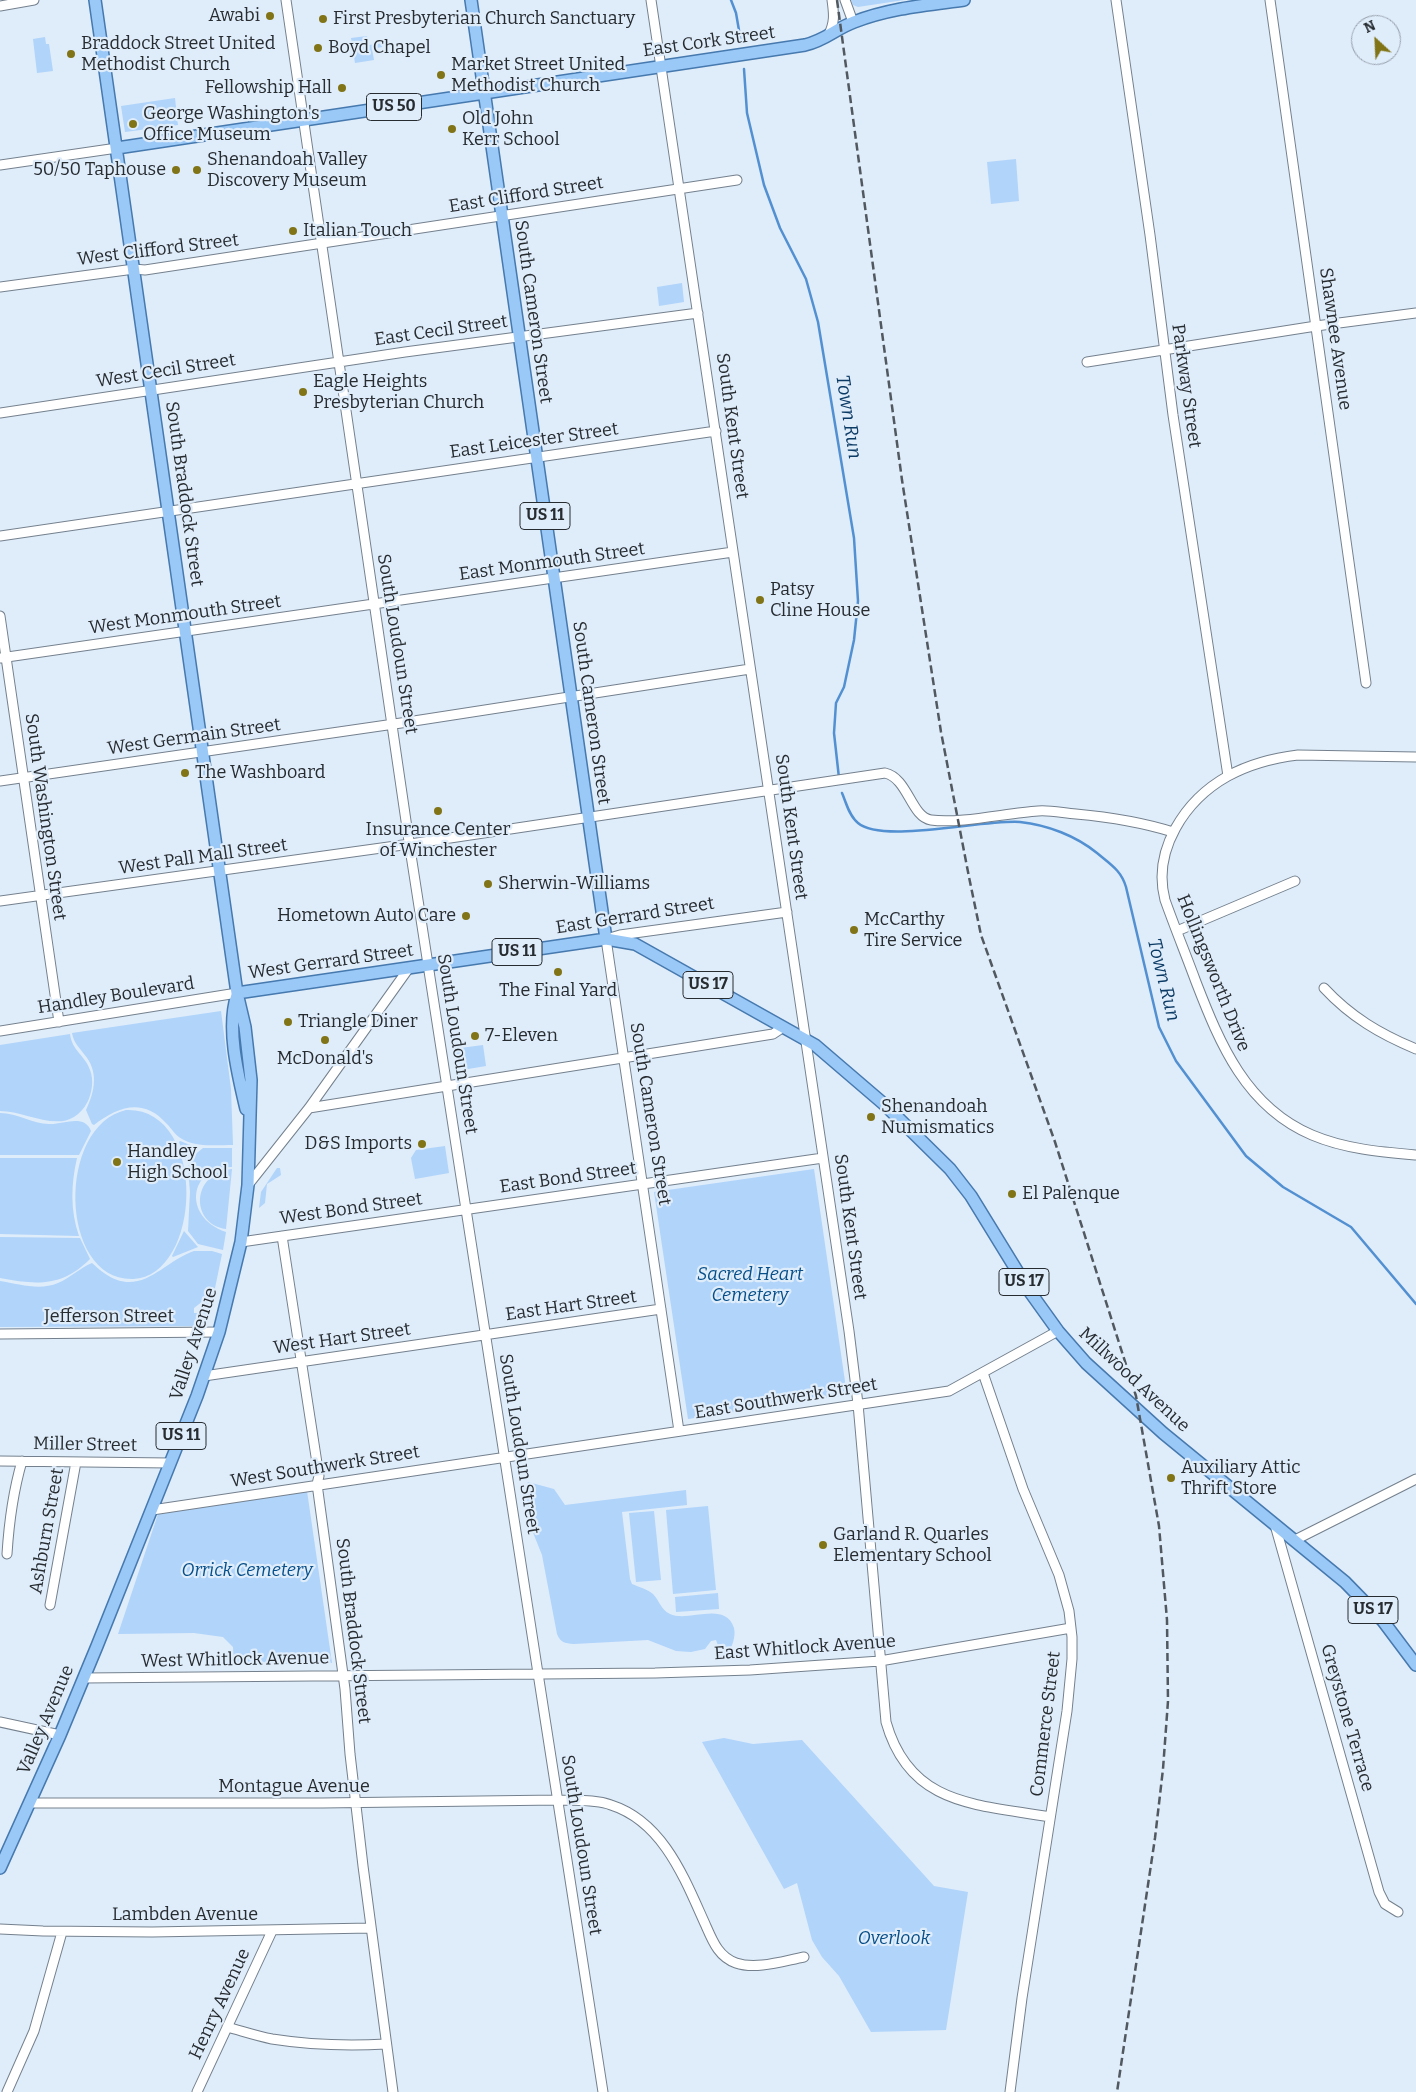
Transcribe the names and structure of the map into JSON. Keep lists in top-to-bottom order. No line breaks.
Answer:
{"streets":{"main road":["East Cork Street","US 50","South Cameron Street","South Braddock Street","US 11","East Gerrard Street","West Gerrard Street","US 17","Valley Avenue","Millwood Avenue"],"street":["East Clifford Street","West Clifford Street","East Cecil Street","Shawnee Avenue","West Cecil Street","Parkway Street","South Kent Street","East Leicester Street","East Monmouth Street","West Monmouth Street","South Loudoun Street","West Germain Street","South Washington Street","West Pall Mall Street","Hollingsworth Drive","Handley Boulevard","East Bond Street","West Bond Street","East Hart Street","Jefferson Street","West Hart Street","East Southwerk Street","Miller Street","West Southwerk Street","Ashburn Street","East Whitlock Avenue","West Whitlock Avenue","Greystone Terrace","Commerce Street","Montague Avenue","Lambden Avenue","Henry Avenue"]},"crossings":[["East Cork Street","US 50"],["East Cork Street","South Cameron Street"],["East Cork Street","South Kent Street"],["East Cork Street","South Loudoun Street"],["US 50","South Braddock Street"],["US 50","South Loudoun Street"],["East Clifford Street","West Clifford Street"],["East Clifford Street","South Cameron Street"],["East Clifford Street","South Kent Street"],["East Clifford Street","South Loudoun Street"],["West Clifford Street","South Braddock Street"],["West Clifford Street","South Loudoun Street"],["South Cameron Street","East Cecil Street"],["South Cameron Street","East Leicester Street"],["South Cameron Street","East Monmouth Street"],["South Cameron Street","West Germain Street"],["South Cameron Street","West Pall Mall Street"],["South Cameron Street","East Gerrard Street"],["South Cameron Street","East Bond Street"],["South Cameron Street","East Hart Street"],["South Cameron Street","Millwood Avenue"],["South Cameron Street","East Southwerk Street"],["East Cecil Street","West Cecil Street"],["East Cecil Street","South Kent Street"],["East Cecil Street","South Loudoun Street"],["West Cecil Street","South Braddock Street"],["West Cecil Street","South Loudoun Street"],["Parkway Street","Hollingsworth Drive"],["South Kent Street","East Leicester Street"],["South Kent Street","East Monmouth Street"],["South Kent Street","West Germain Street"],["South Kent Street","West Pall Mall Street"],["South Kent Street","East Gerrard Street"],["South Kent Street","East Bond Street"],["South Kent Street","Millwood Avenue"],["South Kent Street","East Southwerk Street"],["South Kent Street","East Whitlock Avenue"],["South Kent Street","Commerce Street"],["East Leicester Street","South Braddock Street"],["East Leicester Street","South Loudoun Street"],["South Braddock Street","West Monmouth Street"],["South Braddock Street","West Germain Street"],["South Braddock Street","West Pall Mall Street"],["South Braddock Street","West Gerrard Street"],["South Braddock Street","Handley Boulevard"],["South Braddock Street","West Bond Street"],["South Braddock Street","West Hart Street"],["South Braddock Street","Valley Avenue"],["South Braddock Street","West Southwerk Street"],["South Braddock Street","West Whitlock Avenue"],["South Braddock Street","Montague Avenue"],["South Braddock Street","Lambden Avenue"],["East Monmouth Street","West Monmouth Street"],["East Monmouth Street","South Loudoun Street"],["West Monmouth Street","South Loudoun Street"],["West Monmouth Street","South Washington Street"],["South Loudoun Street","West Germain Street"],["South Loudoun Street","West Pall Mall Street"],["South Loudoun Street","East Gerrard Street"],["South Loudoun Street","West Gerrard Street"],["South Loudoun Street","East Bond Street"],["South Loudoun Street","West Bond Street"],["South Loudoun Street","East Hart Street"],["South Loudoun Street","West Hart Street"],["South Loudoun Street","East Southwerk Street"],["South Loudoun Street","West Southwerk Street"],["South Loudoun Street","East Whitlock Avenue"],["South Loudoun Street","West Whitlock Avenue"],["South Loudoun Street","Montague Avenue"],["West Germain Street","South Washington Street"],["South Washington Street","West Pall Mall Street"],["South Washington Street","Handley Boulevard"],["West Pall Mall Street","Hollingsworth Drive"],["East Gerrard Street","West Gerrard Street"],["East Gerrard Street","Millwood Avenue"],["West Gerrard Street","Handley Boulevard"],["East Bond Street","West Bond Street"],["West Bond Street","Valley Avenue"],["East Hart Street","West Hart Street"],["Jefferson Street","Valley Avenue"],["West Hart Street","Valley Avenue"],["Valley Avenue","Miller Street"],["Valley Avenue","West Southwerk Street"],["Valley Avenue","West Whitlock Avenue"],["Valley Avenue","Montague Avenue"],["Millwood Avenue","East Southwerk Street"],["Millwood Avenue","Greystone Terrace"],["East Southwerk Street","West Southwerk Street"],["East Southwerk Street","Commerce Street"],["Miller Street","Ashburn Street"],["East Whitlock Avenue","West Whitlock Avenue"],["East Whitlock Avenue","Commerce Street"],["Lambden Avenue","Henry Avenue"]],"water":["Town Run"],"parks":["Sacred Heart Cemetery","Orrick Cemetery","Overlook"],"places":["Awabi","First Presbyterian Church Sanctuary","Boyd Chapel","Braddock Street United Methodist Church","Market Street United Methodist Church","Fellowship Hall","George Washington's Office Museum","Old John Kerr School","50/50 Taphouse","Shenandoah Valley Discovery Museum","Italian Touch","Eagle Heights Presbyterian Church","Patsy Cline House","The Washboard","Insurance Center of Winchester","Sherwin-Williams","Hometown Auto Care","McCarthy Tire Service","The Final Yard","Triangle Diner","7-Eleven","McDonald's","Shenandoah Numismatics","D&S Imports","Handley High School","El Palenque","Auxiliary Attic Thrift Store","Garland R. Quarles Elementary School"],"north":"top left"}
